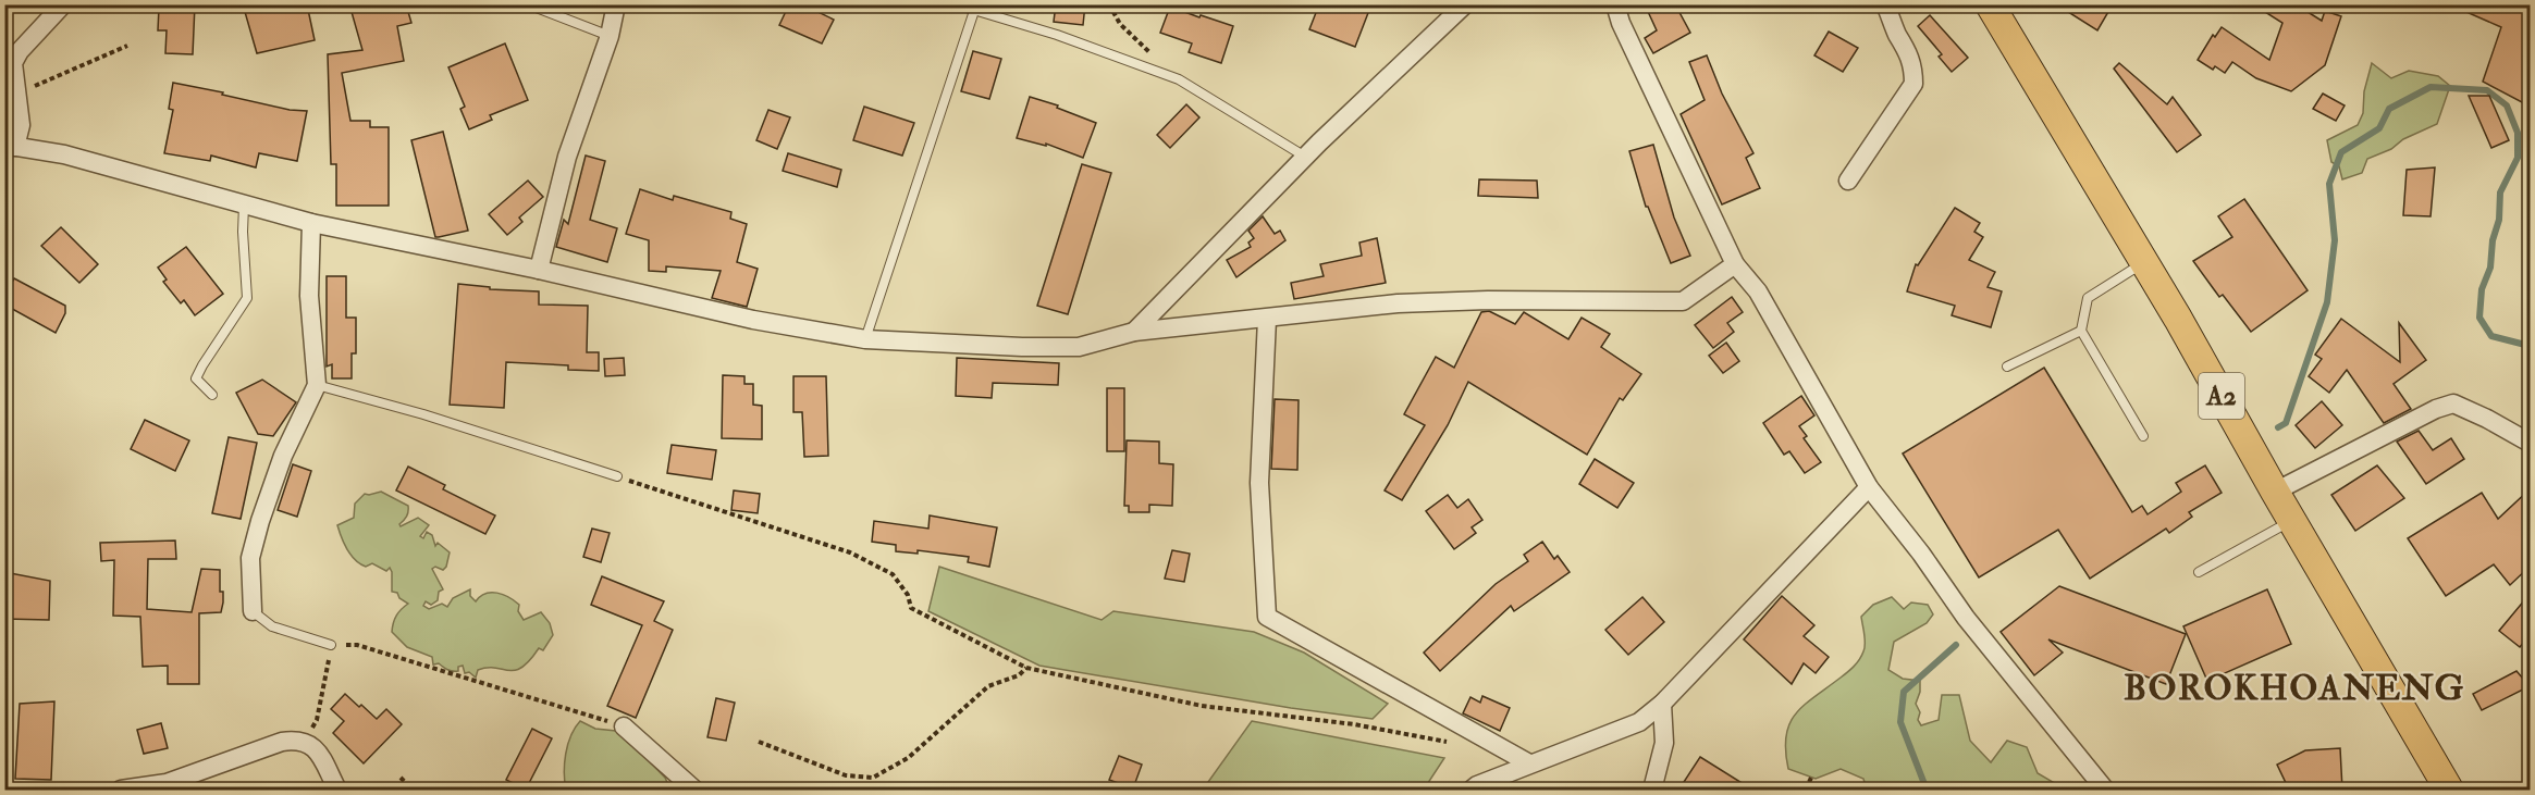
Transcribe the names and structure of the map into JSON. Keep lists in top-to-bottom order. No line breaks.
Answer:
{"streets":{"main road":["A2"]},"districts":["BOROKHOANENG"]}
